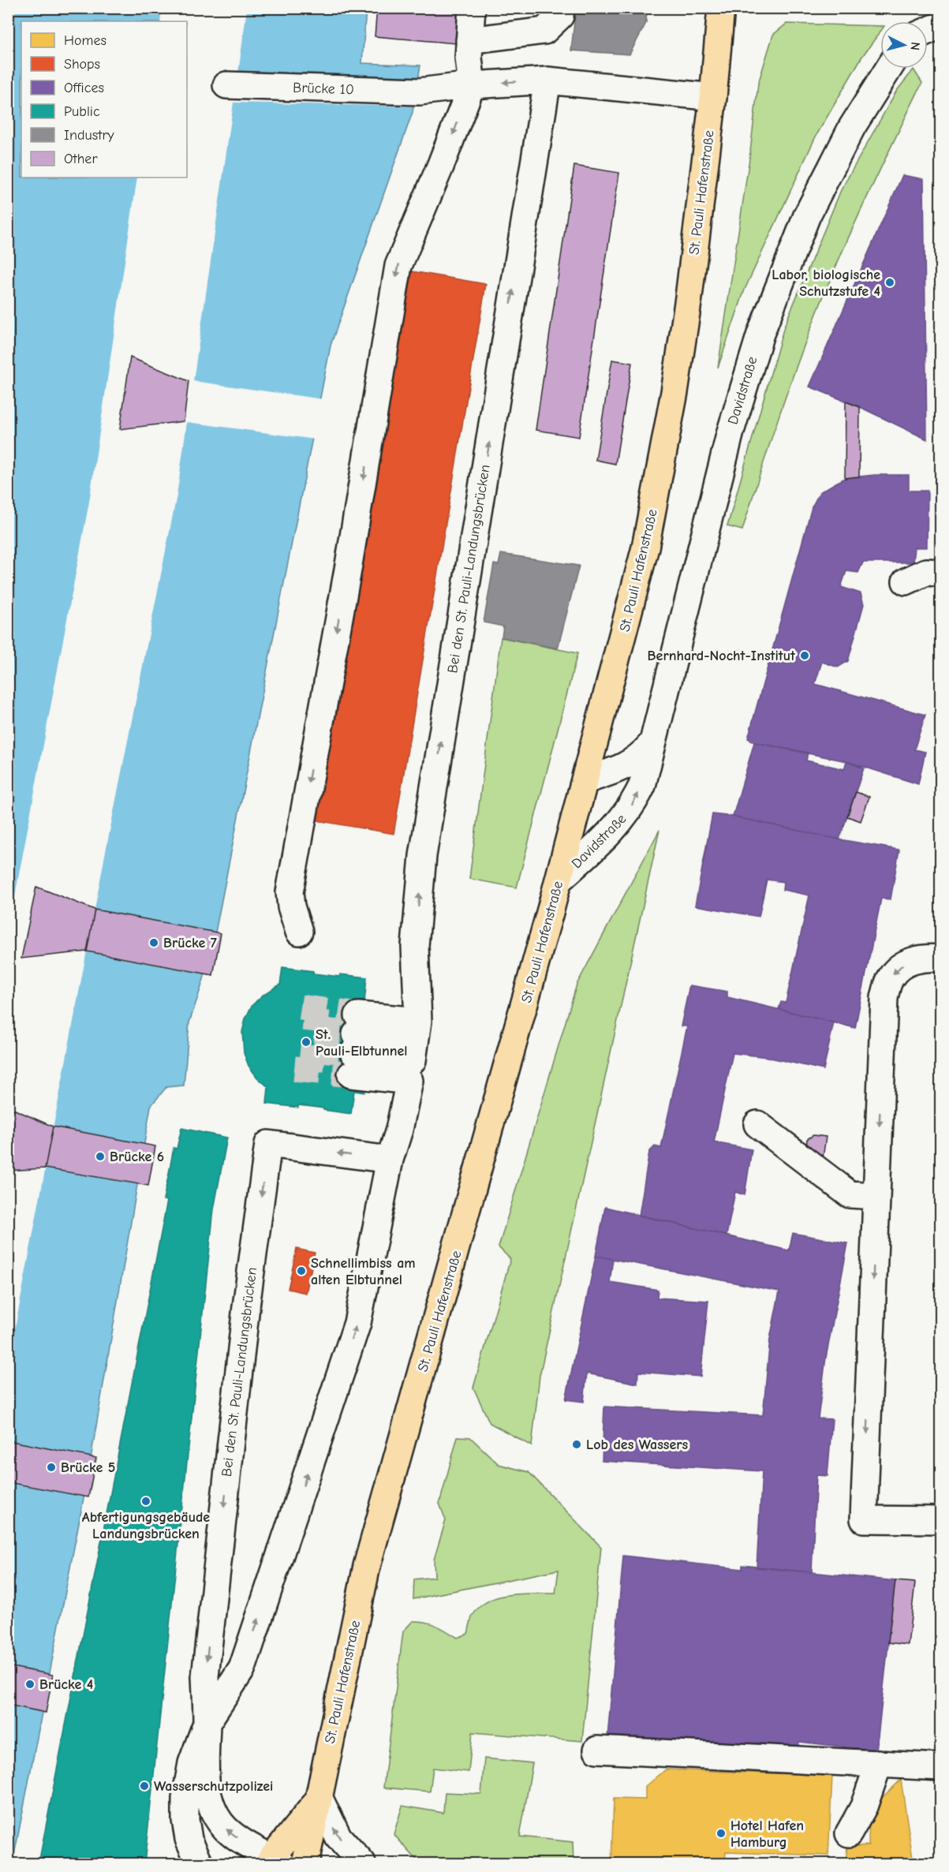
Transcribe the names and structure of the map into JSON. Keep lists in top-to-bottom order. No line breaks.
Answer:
{"streets":{"main road":["St. Pauli Hafenstraße","Bei den St. Pauli-Landungsbrücken"],"street":["Brücke 10","Davidstraße"]},"crossings":[["St. Pauli Hafenstraße","Davidstraße"],["St. Pauli Hafenstraße","Bei den St. Pauli-Landungsbrücken"]],"places":["Labor, biologische Schutzstufe 4","Bernhard-Nocht-Institut","Brücke 7","St. Pauli-Elbtunnel","Brücke 6","Schnellimbiss am alten Elbtunnel","Lob des Wassers","Brücke 5","Abfertigungsgebäude Landungsbrücken","Brücke 4","Wasserschutzpolizei","Hotel Hafen Hamburg"],"legend":["Homes","Shops","Offices","Public","Industry","Other"],"north":"right"}
